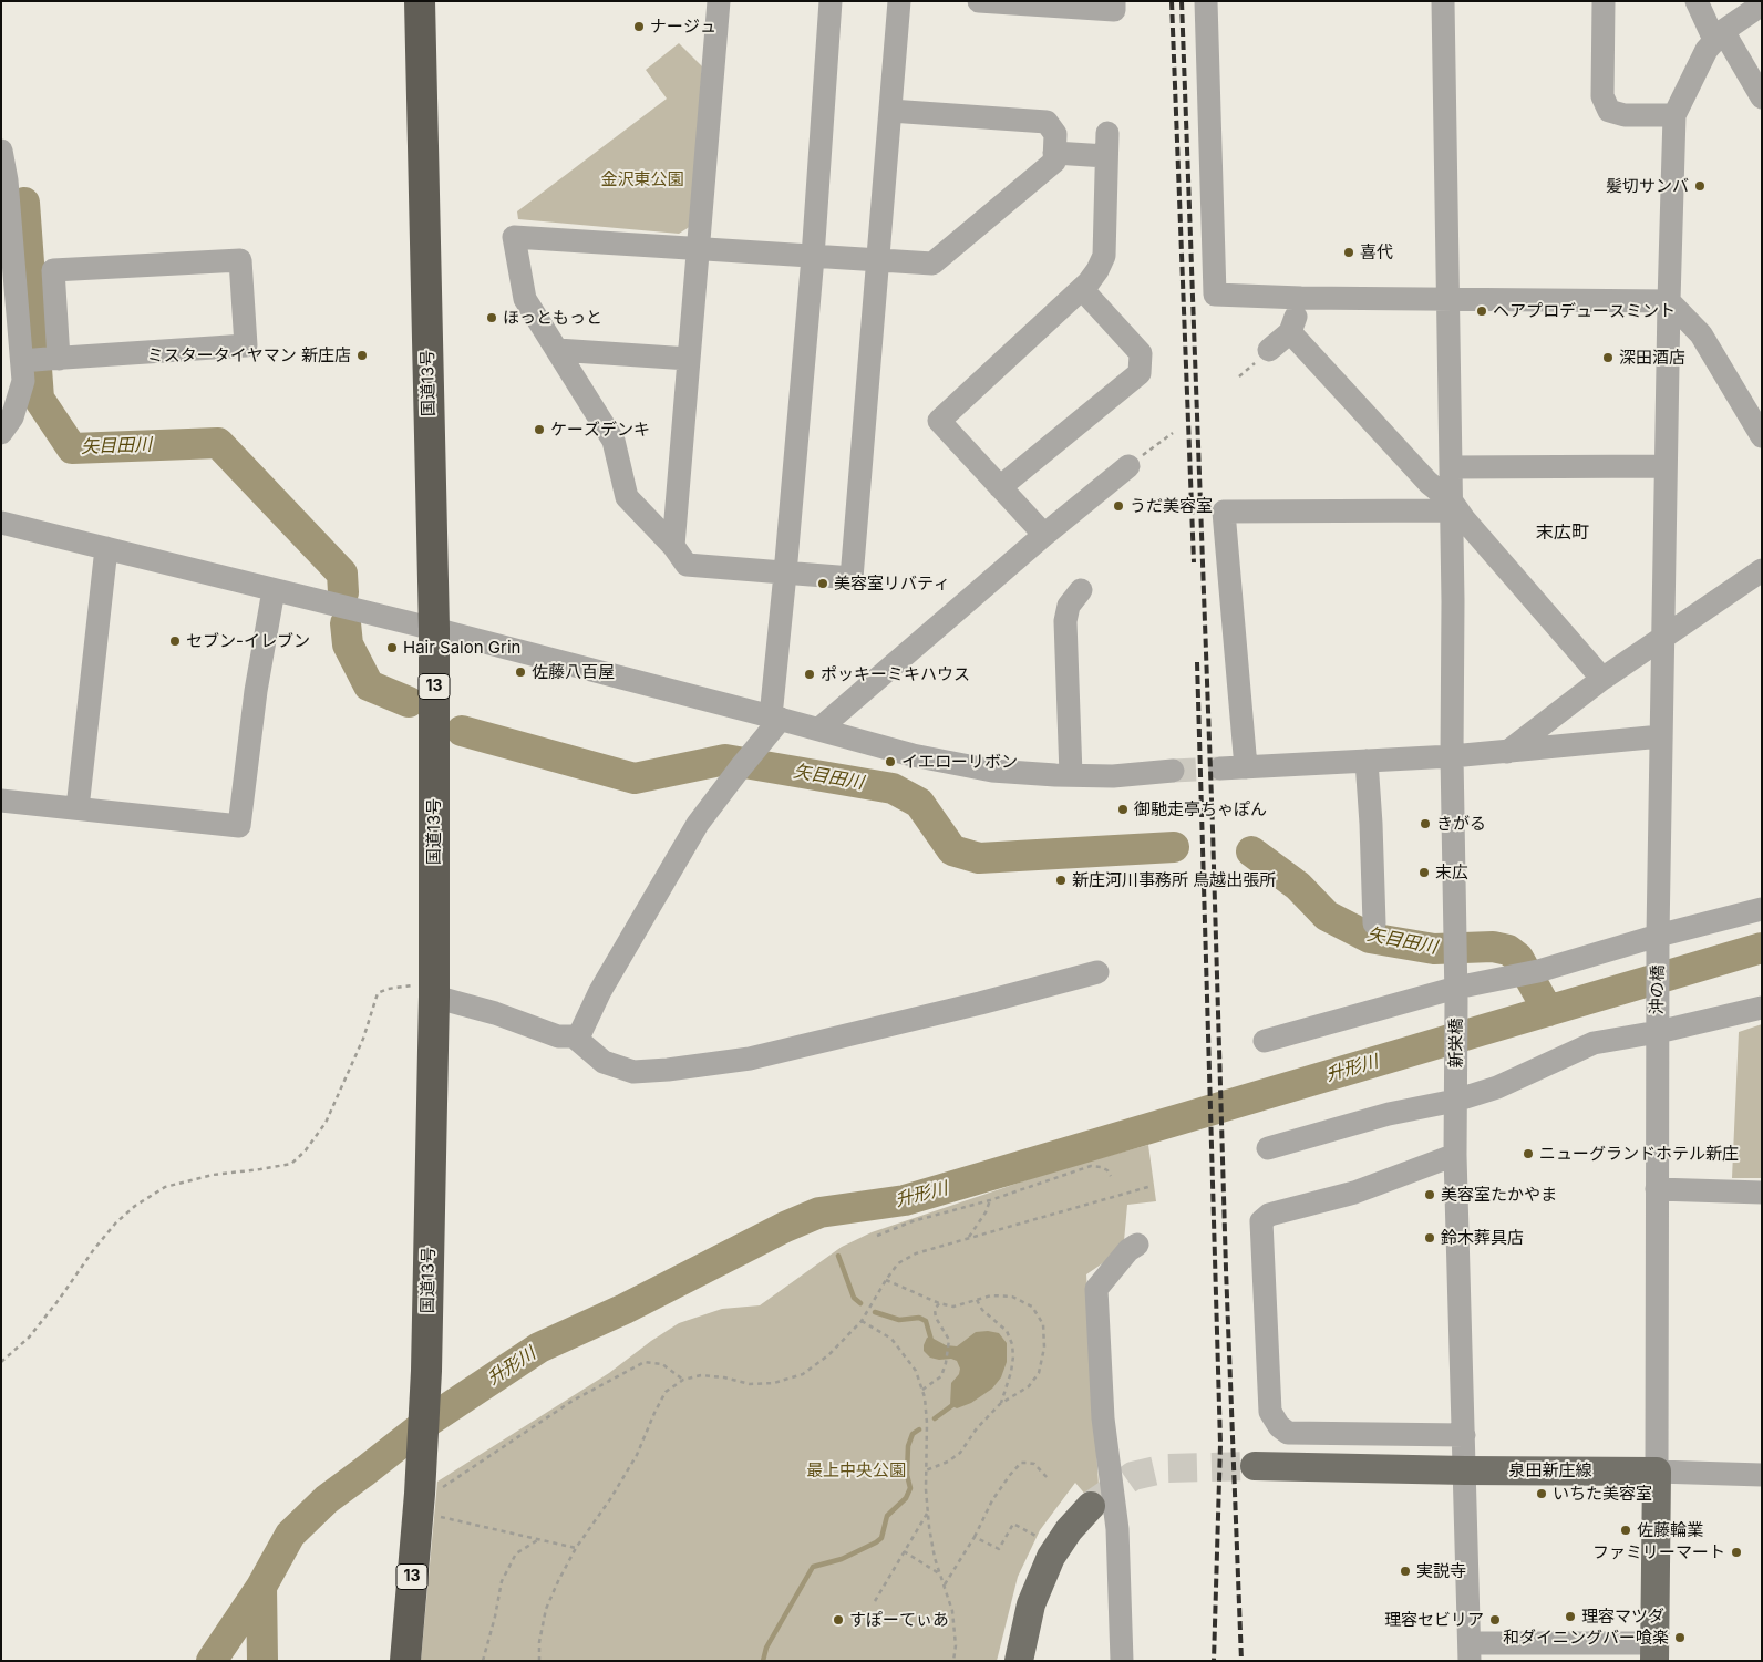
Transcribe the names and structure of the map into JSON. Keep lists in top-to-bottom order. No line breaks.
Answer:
{"streets":{"highway":["国道13号","13"],"main road":["泉田新庄線"],"street":["沖の橋","新栄橋"]},"crossings":[["沖の橋","泉田新庄線"],["新栄橋","泉田新庄線"]],"districts":["末広町"],"water":["矢目田川","升形川"],"parks":["金沢東公園","最上中央公園"],"places":["ナージュ","髪切サンバ","喜代","ヘアプロデュースミント","ほっともっと","ミスタータイヤマン 新庄店","深田酒店","ケーズデンキ","うだ美容室","美容室リバティ","セブン-イレブン","Hair Salon Grin","佐藤八百屋","ポッキーミキハウス","イエローリボン","御馳走亭ちゃぽん","きがる","末広","新庄河川事務所 鳥越出張所","ニューグランドホテル新庄","美容室たかやま","鈴木葬具店","いちた美容室","佐藤輪業","ファミリーマート","実説寺","理容マツダ","すぽーてぃあ","理容セビリア","和ダイニングバー喰楽"]}
